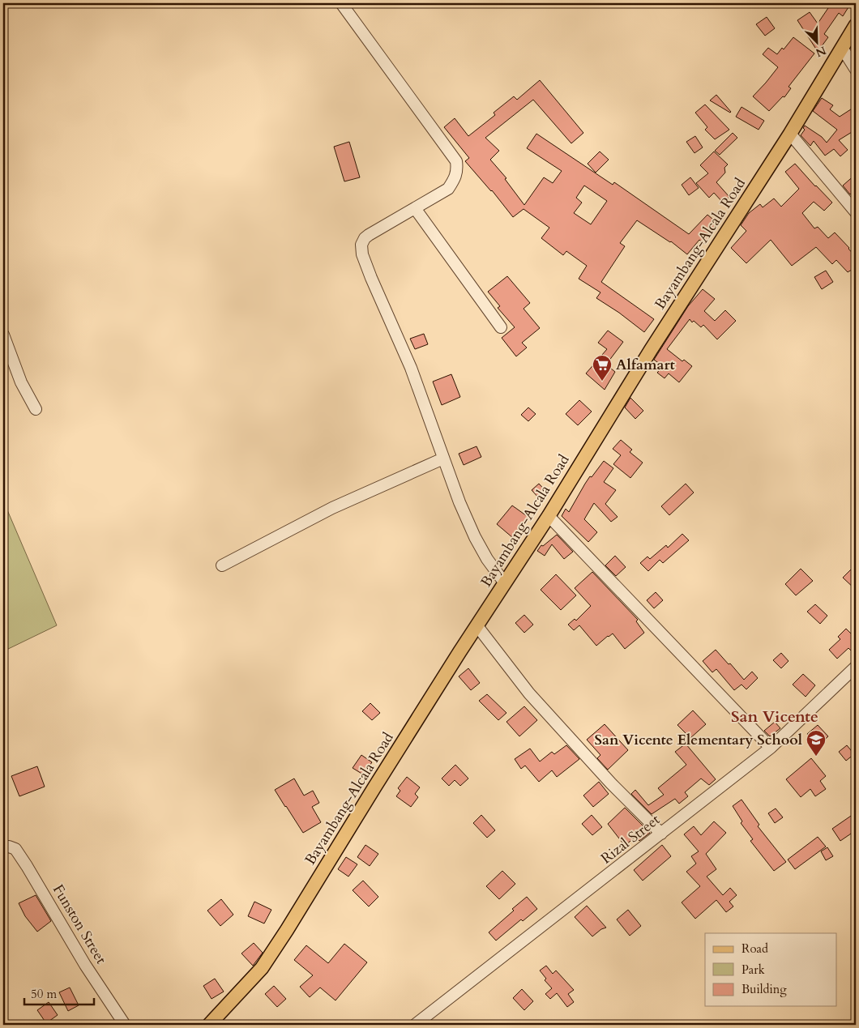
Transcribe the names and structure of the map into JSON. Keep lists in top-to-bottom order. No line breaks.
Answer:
{"streets":{"main road":["Bayambang-Alcala Road"],"street":["Rizal Street","Funston Street"]},"districts":["San Vicente"],"places":{"supermarket":["Alfamart"],"school or university":["San Vicente Elementary School"]},"legend":["Road","Park","Building"],"scale_bar":"50 m","north":"bottom right"}
